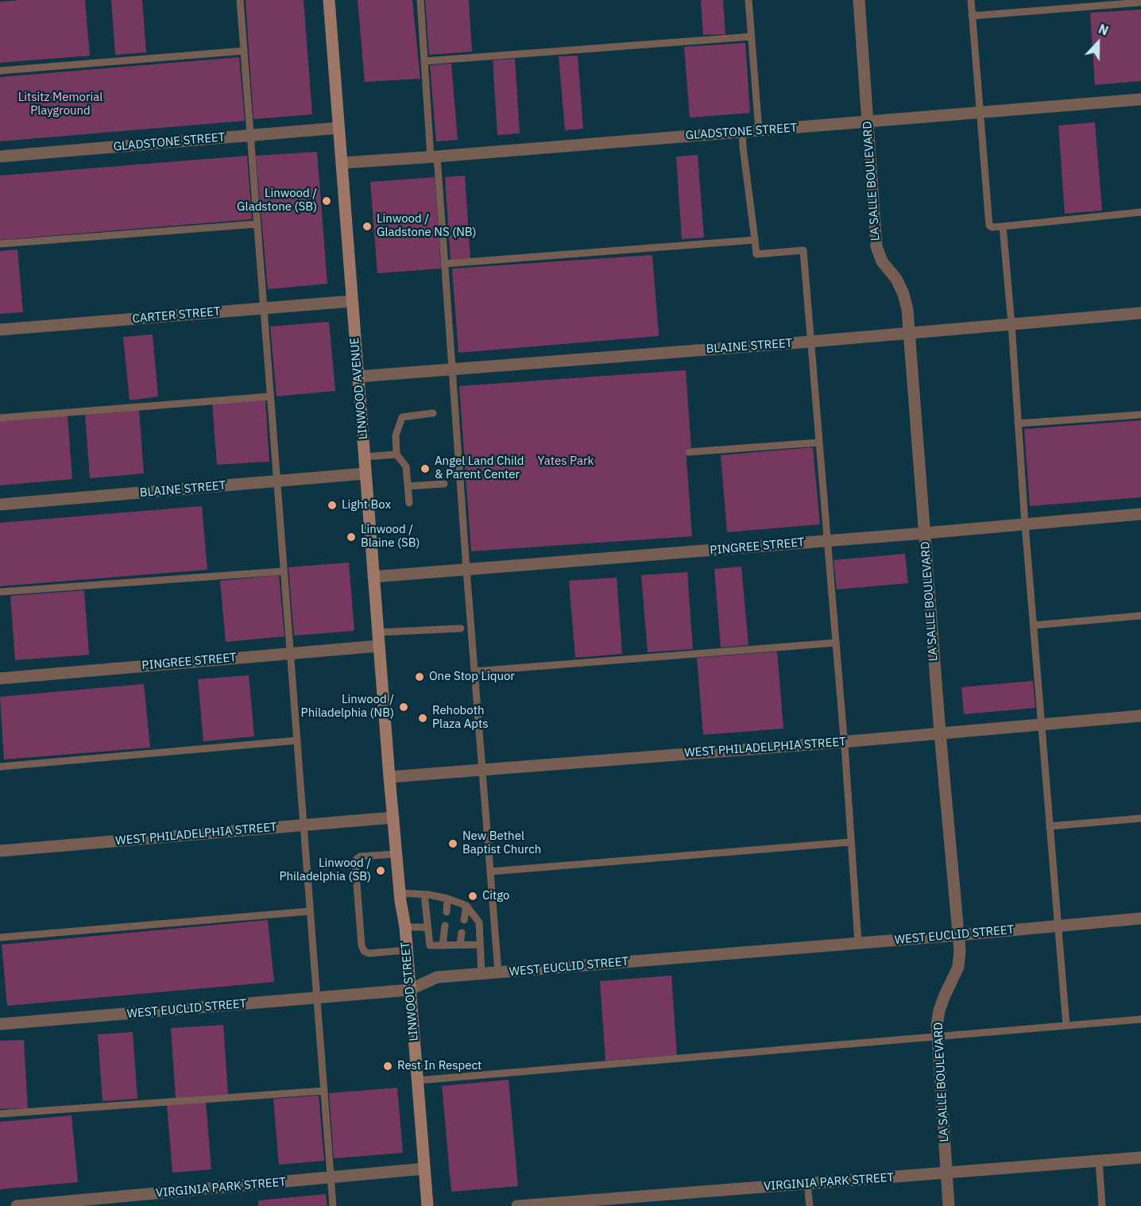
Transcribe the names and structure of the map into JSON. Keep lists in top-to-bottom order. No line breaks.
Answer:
{"streets":{"street":["GLADSTONE STREET","LA SALLE BOULEVARD","CARTER STREET","BLAINE STREET","LINWOOD AVENUE","PINGREE STREET","WEST PHILADELPHIA STREET","WEST EUCLID STREET","LINWOOD STREET","VIRGINIA PARK STREET"]},"crossings":[["GLADSTONE STREET","LA SALLE BOULEVARD"],["GLADSTONE STREET","LINWOOD AVENUE"],["LA SALLE BOULEVARD","BLAINE STREET"],["LA SALLE BOULEVARD","PINGREE STREET"],["LA SALLE BOULEVARD","WEST PHILADELPHIA STREET"],["LA SALLE BOULEVARD","WEST EUCLID STREET"],["LA SALLE BOULEVARD","VIRGINIA PARK STREET"],["CARTER STREET","LINWOOD AVENUE"],["BLAINE STREET","LINWOOD AVENUE"],["LINWOOD AVENUE","PINGREE STREET"],["LINWOOD AVENUE","WEST PHILADELPHIA STREET"],["LINWOOD AVENUE","LINWOOD STREET"],["WEST PHILADELPHIA STREET","LINWOOD STREET"],["WEST EUCLID STREET","LINWOOD STREET"],["LINWOOD STREET","VIRGINIA PARK STREET"]],"parks":["Litsitz Memorial Playground","Yates Park"],"places":["Linwood / Gladstone (SB)","Linwood / Gladstone NS (NB)","Angel Land Child & Parent Center","Light Box","Linwood / Blaine (SB)","One Stop Liquor","Linwood / Philadelphia (NB)","Rehoboth Plaza Apts","New Bethel Baptist Church","Linwood / Philadelphia (SB)","Citgo","Rest In Respect"],"north":"top"}
